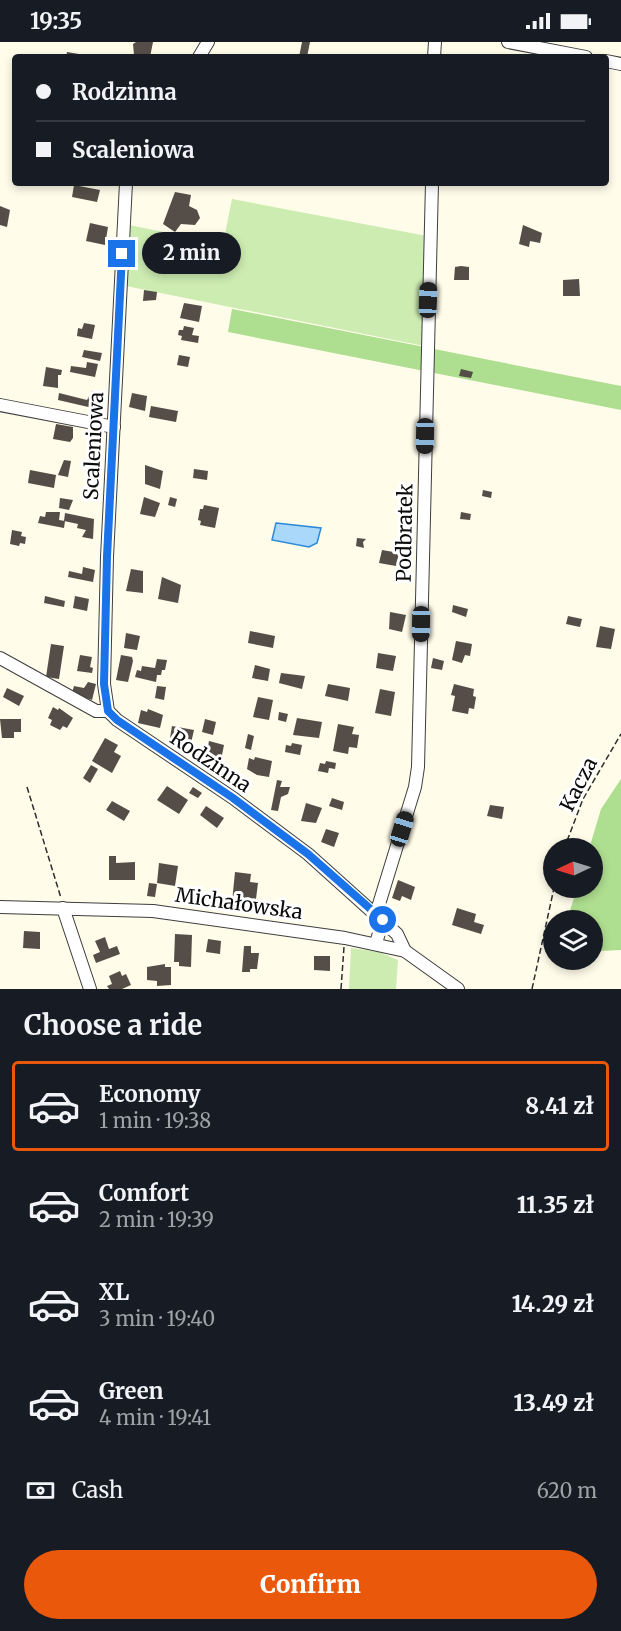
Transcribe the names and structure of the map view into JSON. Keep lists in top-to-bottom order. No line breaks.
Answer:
{"streets":{"street":["Scaleniowa","Podbratek","Rodzinna","Michałowska"],"path":["Kacza"]},"crossings":[["Scaleniowa","Rodzinna"],["Podbratek","Rodzinna"],["Podbratek","Michałowska"],["Rodzinna","Michałowska"]],"north":"left","page":{"status":"19:35","banner":["Rodzinna","Scaleniowa"],"bubble":"2 min","heading":"Choose a ride","list":[{"name":"Economy","note":"1 min · 19:38","value":"8.41 zł"},{"name":"Comfort","note":"2 min · 19:39","value":"11.35 zł"},{"name":"XL","note":"3 min · 19:40","value":"14.29 zł"},{"name":"Green","note":"4 min · 19:41","value":"13.49 zł"}],"pay":["Cash","620 m"],"buttons":"Confirm"}}
